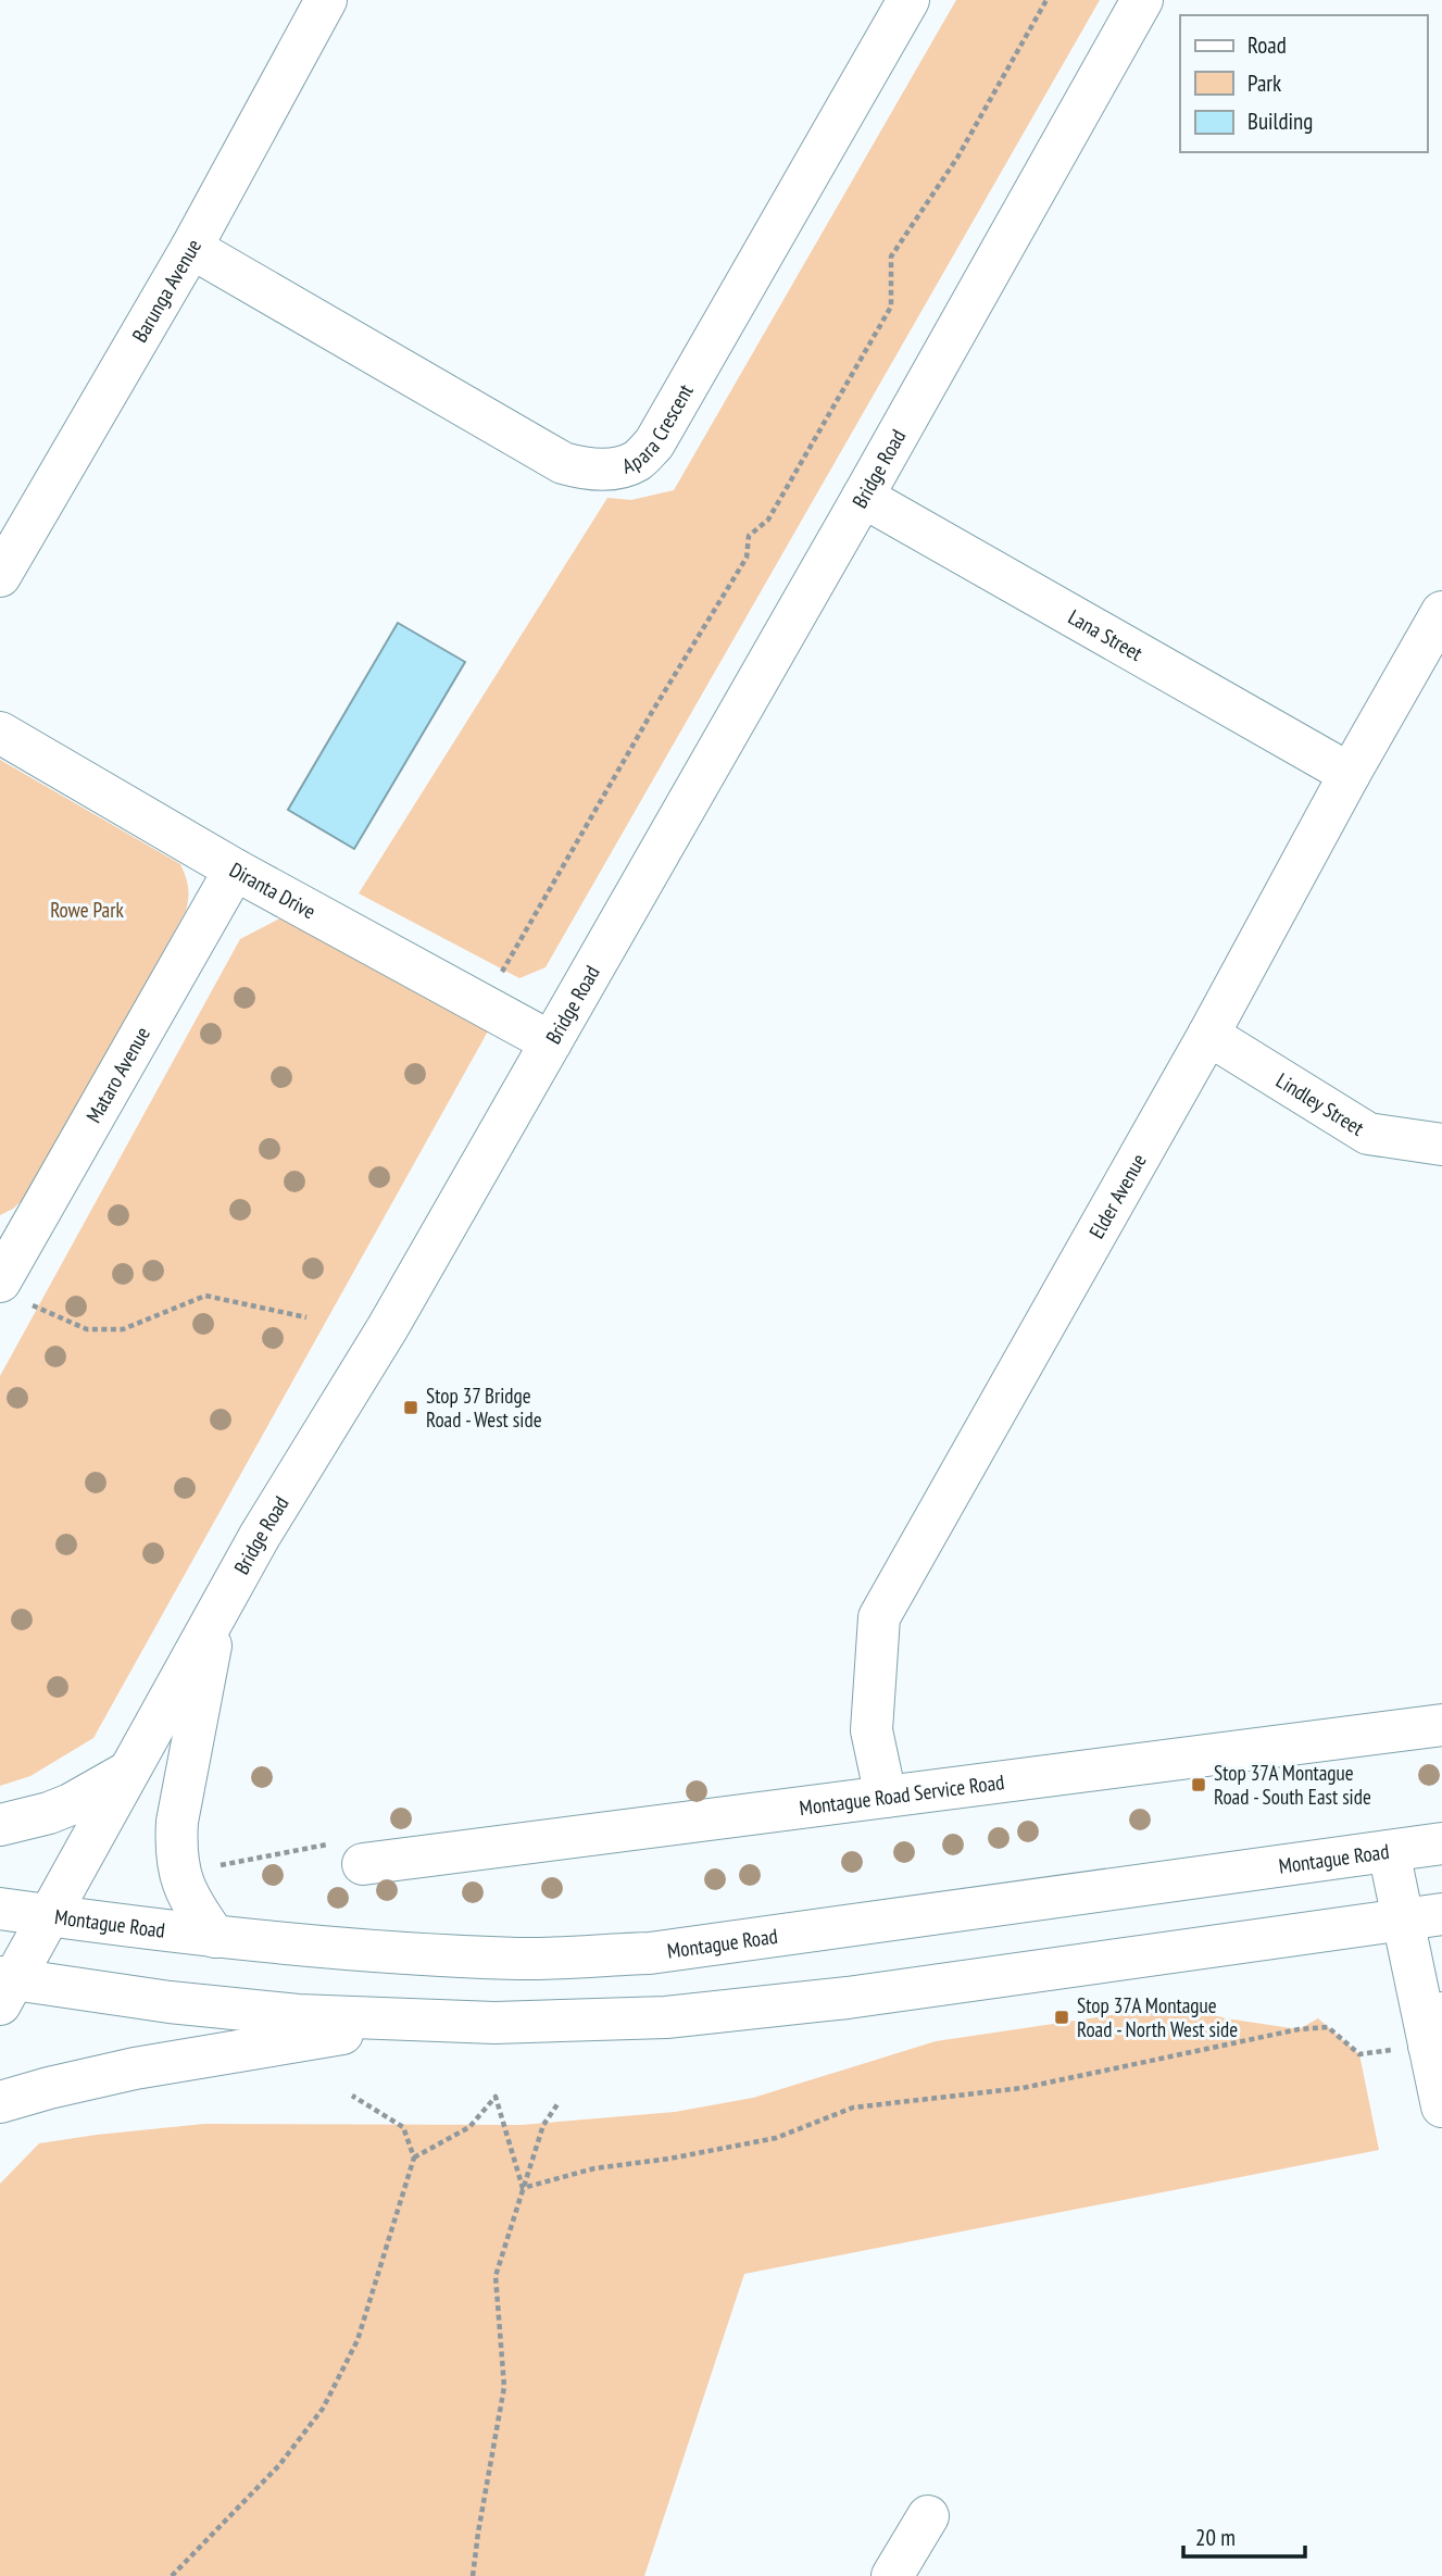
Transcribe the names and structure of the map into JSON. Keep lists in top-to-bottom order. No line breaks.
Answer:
{"streets":{"main road":["Barunga Avenue","Apara Crescent","Bridge Road","Lana Street","Diranta Drive","Mataro Avenue","Lindley Street","Elder Avenue","Montague Road Service Road","Montague Road"]},"crossings":[["Barunga Avenue","Apara Crescent"],["Bridge Road","Lana Street"],["Bridge Road","Diranta Drive"],["Bridge Road","Montague Road"],["Lana Street","Elder Avenue"],["Diranta Drive","Mataro Avenue"],["Lindley Street","Elder Avenue"],["Elder Avenue","Montague Road Service Road"]],"parks":["Rowe Park"],"places":{"transit":["Stop 37 Bridge Road - West side","Stop 37A Montague Road - South East side","Stop 37A Montague Road - North West side"]},"legend":["Road","Park","Building"],"scale_bar":"20 m"}
